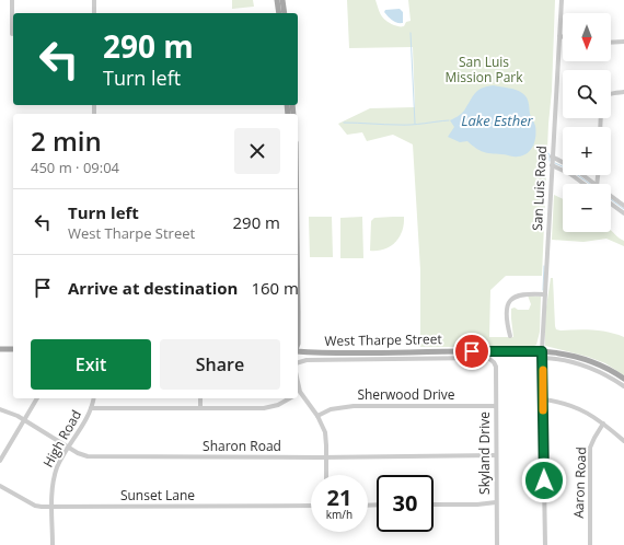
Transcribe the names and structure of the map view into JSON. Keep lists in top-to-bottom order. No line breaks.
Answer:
{"streets":{"main road":["West Tharpe Street"],"street":["San Luis Road","Sherwood Drive","High Road","Sharon Road","Skyland Drive","Aaron Road","Sunset Lane"]},"crossings":[["San Luis Road","West Tharpe Street"],["Sherwood Drive","Skyland Drive"],["High Road","Sharon Road"],["High Road","Sunset Lane"],["Sharon Road","Skyland Drive"]],"water":["Lake Esther"],"parks":["San Luis Mission Park"],"north":"bottom","page":{"map_buttons":["+","−"],"turn":["290 m","Turn left"],"heading":["2 min","450 m · 09:04"],"list":[{"name":"Turn left","note":"West Tharpe Street","value":"290 m"},{"name":"Arrive at destination","value":"160 m"}],"buttons":["Exit","Share"],"speed":"21 km/h","limit":"30"}}
